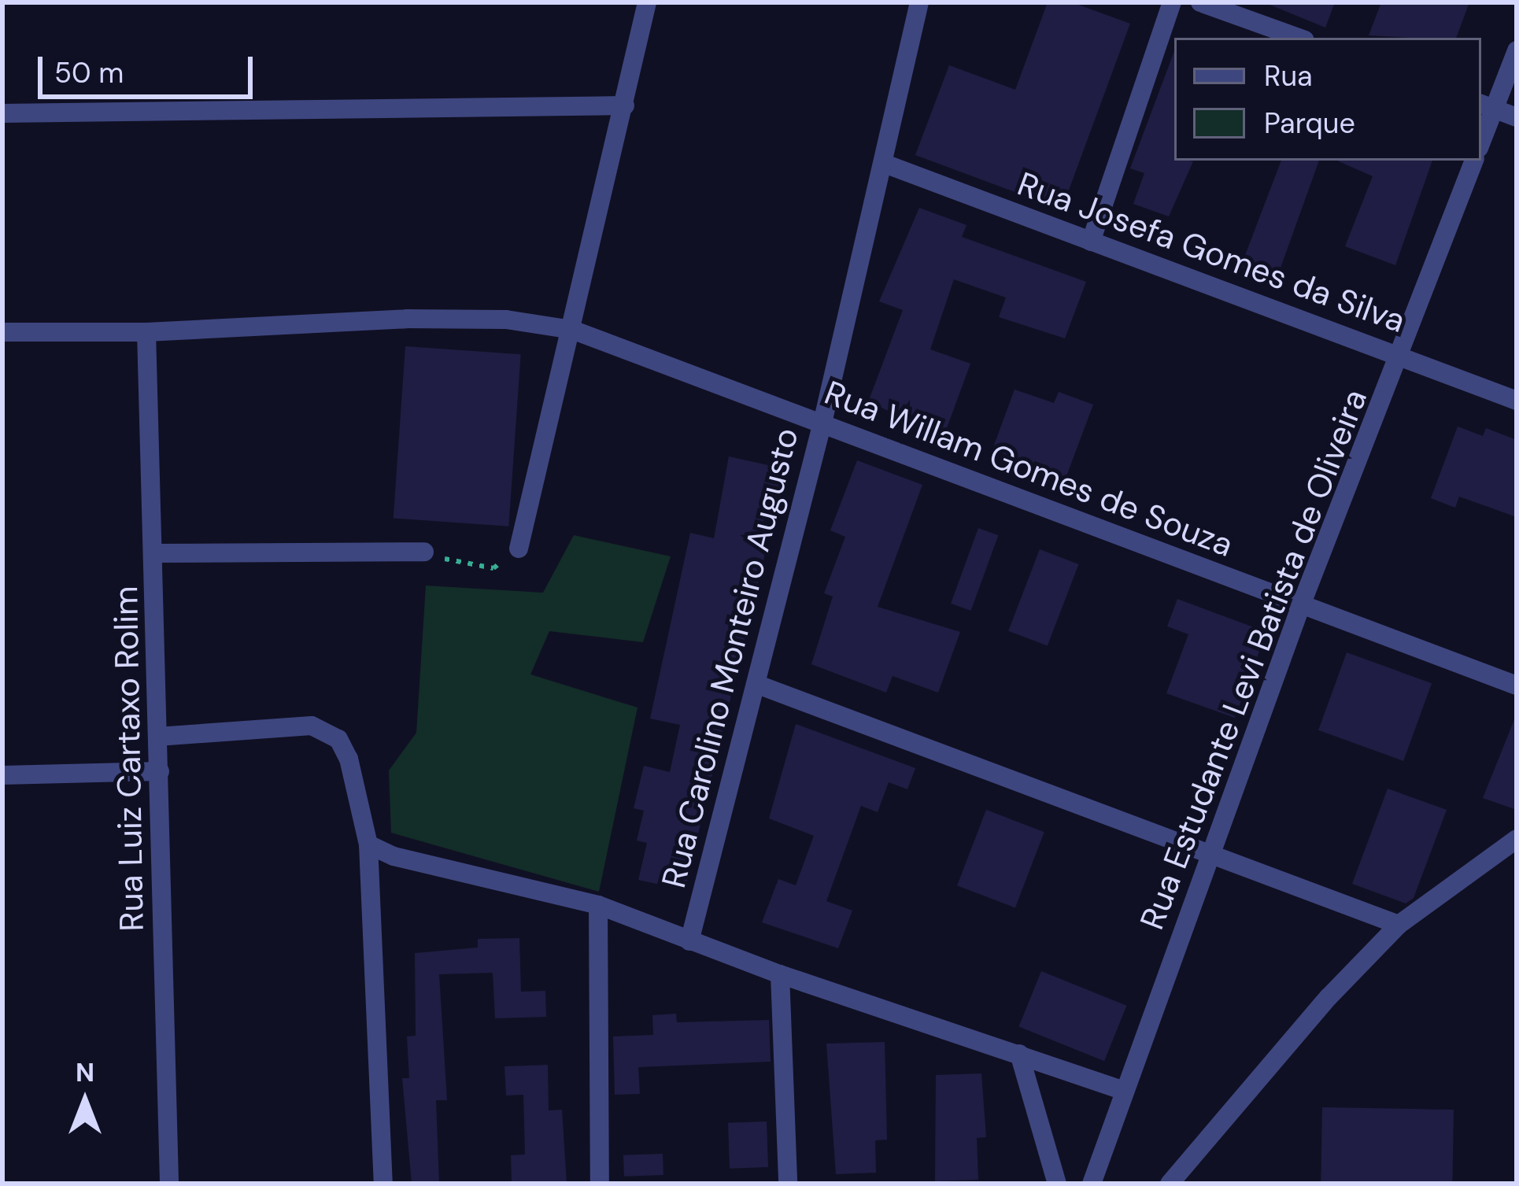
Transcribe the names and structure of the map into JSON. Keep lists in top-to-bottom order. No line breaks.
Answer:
{"streets":{"street":["Rua Josefa Gomes da Silva","Rua Willam Gomes de Souza","Rua Carolino Monteiro Augusto","Rua Estudante Levi Batista de Oliveira","Rua Luiz Cartaxo Rolim"]},"crossings":[["Rua Josefa Gomes da Silva","Rua Carolino Monteiro Augusto"],["Rua Josefa Gomes da Silva","Rua Estudante Levi Batista de Oliveira"],["Rua Willam Gomes de Souza","Rua Carolino Monteiro Augusto"],["Rua Willam Gomes de Souza","Rua Estudante Levi Batista de Oliveira"],["Rua Willam Gomes de Souza","Rua Luiz Cartaxo Rolim"]],"legend":["Rua","Parque"],"scale_bar":"50 m","north":"top"}
